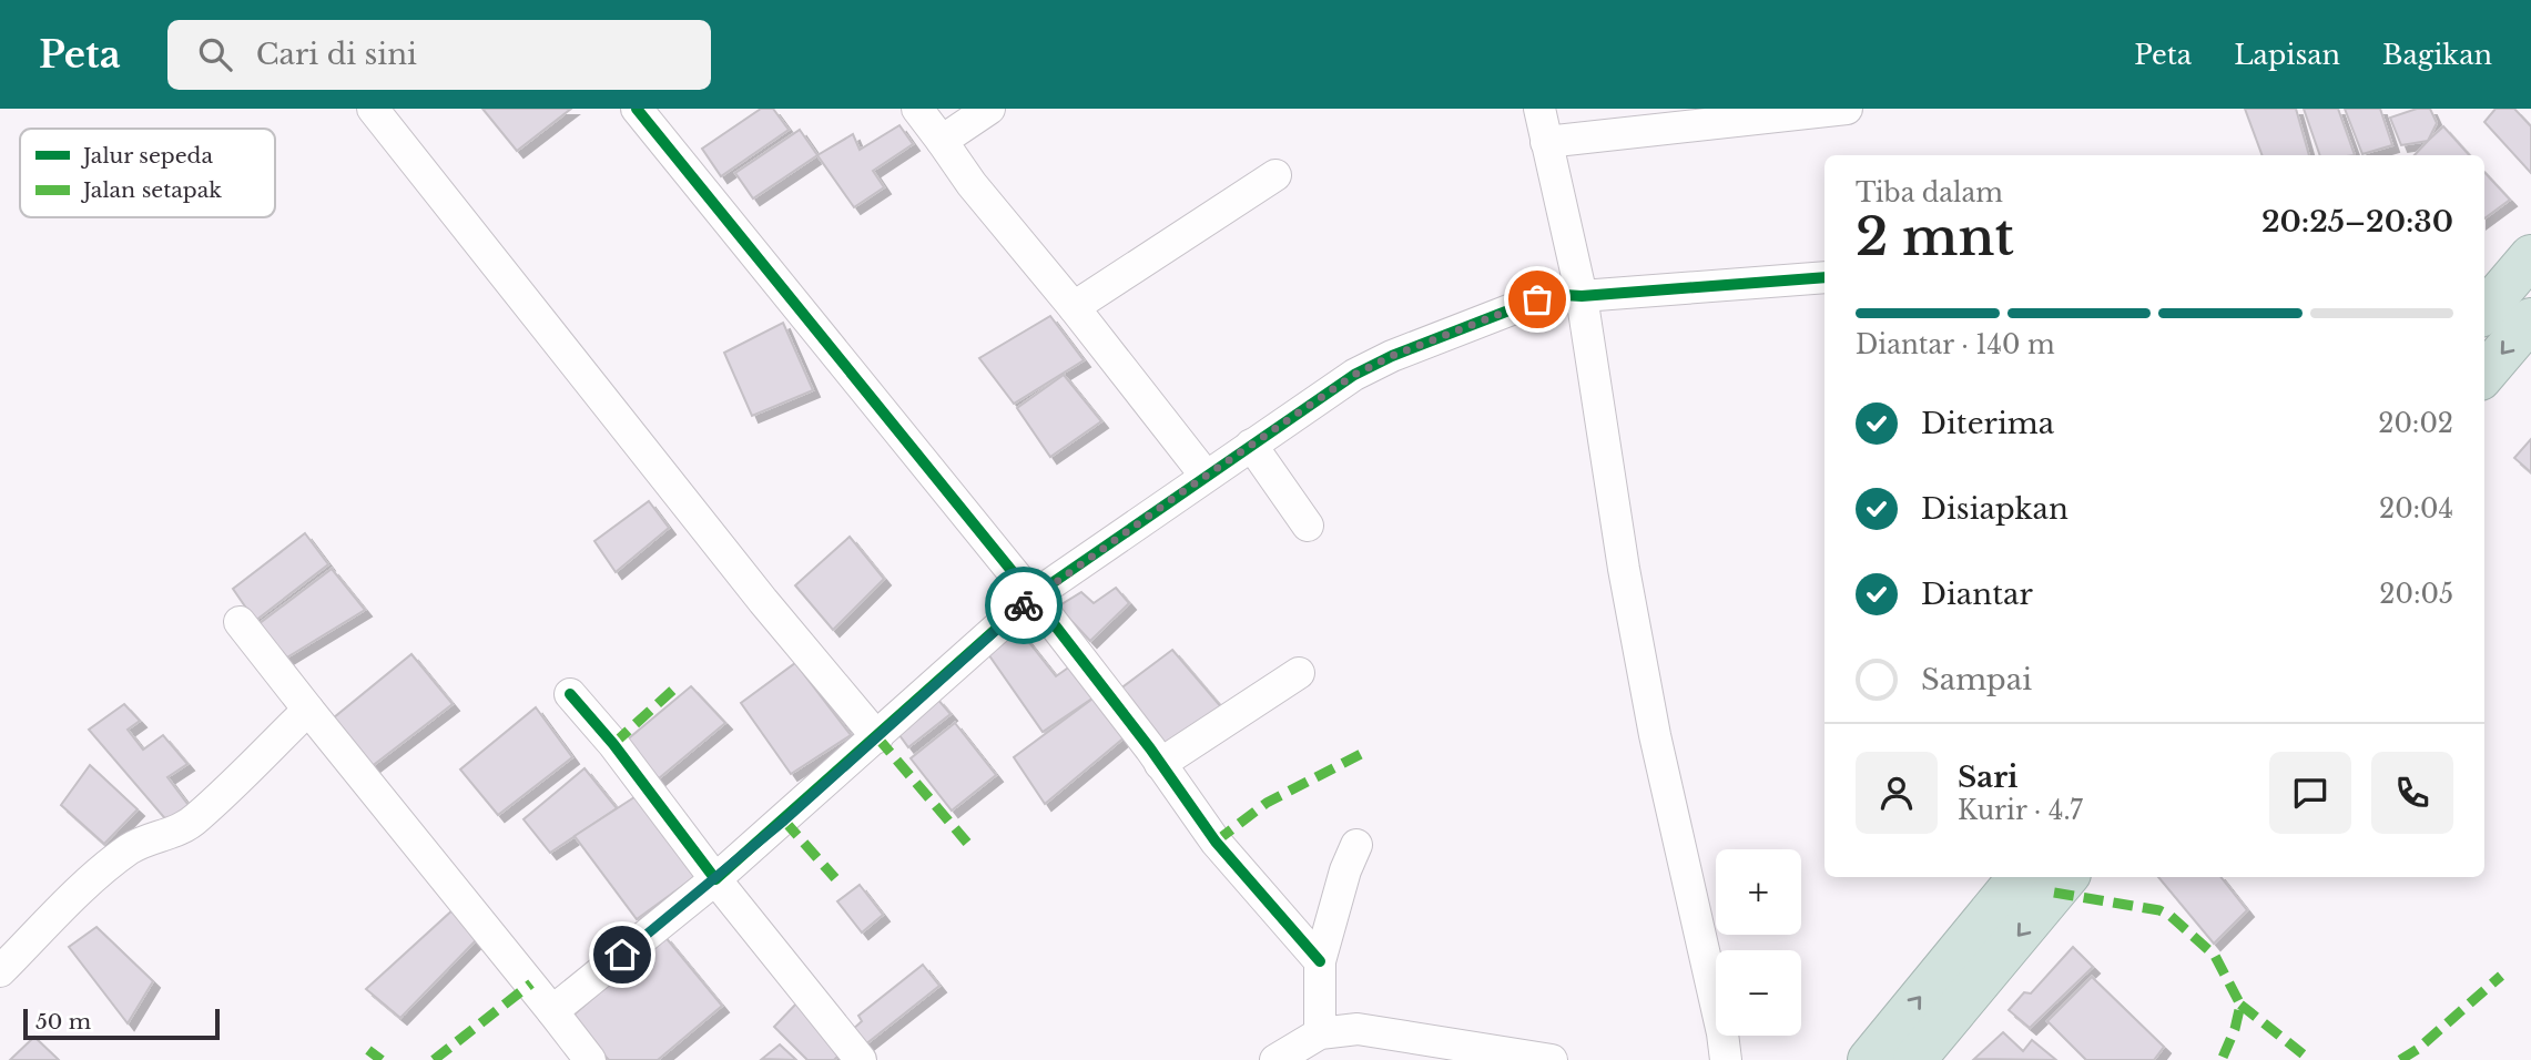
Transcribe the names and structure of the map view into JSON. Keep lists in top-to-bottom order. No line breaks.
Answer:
{"legend":["Jalur sepeda","Jalan setapak"],"scale_bar":"50 m","page":{"header":"Peta","search":"Cari di sini","nav":["Peta","Lapisan","Bagikan"],"heading":["2 mnt","Tiba dalam","20:25–20:30"],"panel":["Sari","Kurir · 4.7"],"bar":"Diantar · 140 m","list":[["Diterima","20:02"],["Disiapkan","20:04"],["Diantar","20:05"],"Sampai"],"map_buttons":["+","−"],"scale":"50 m"}}
